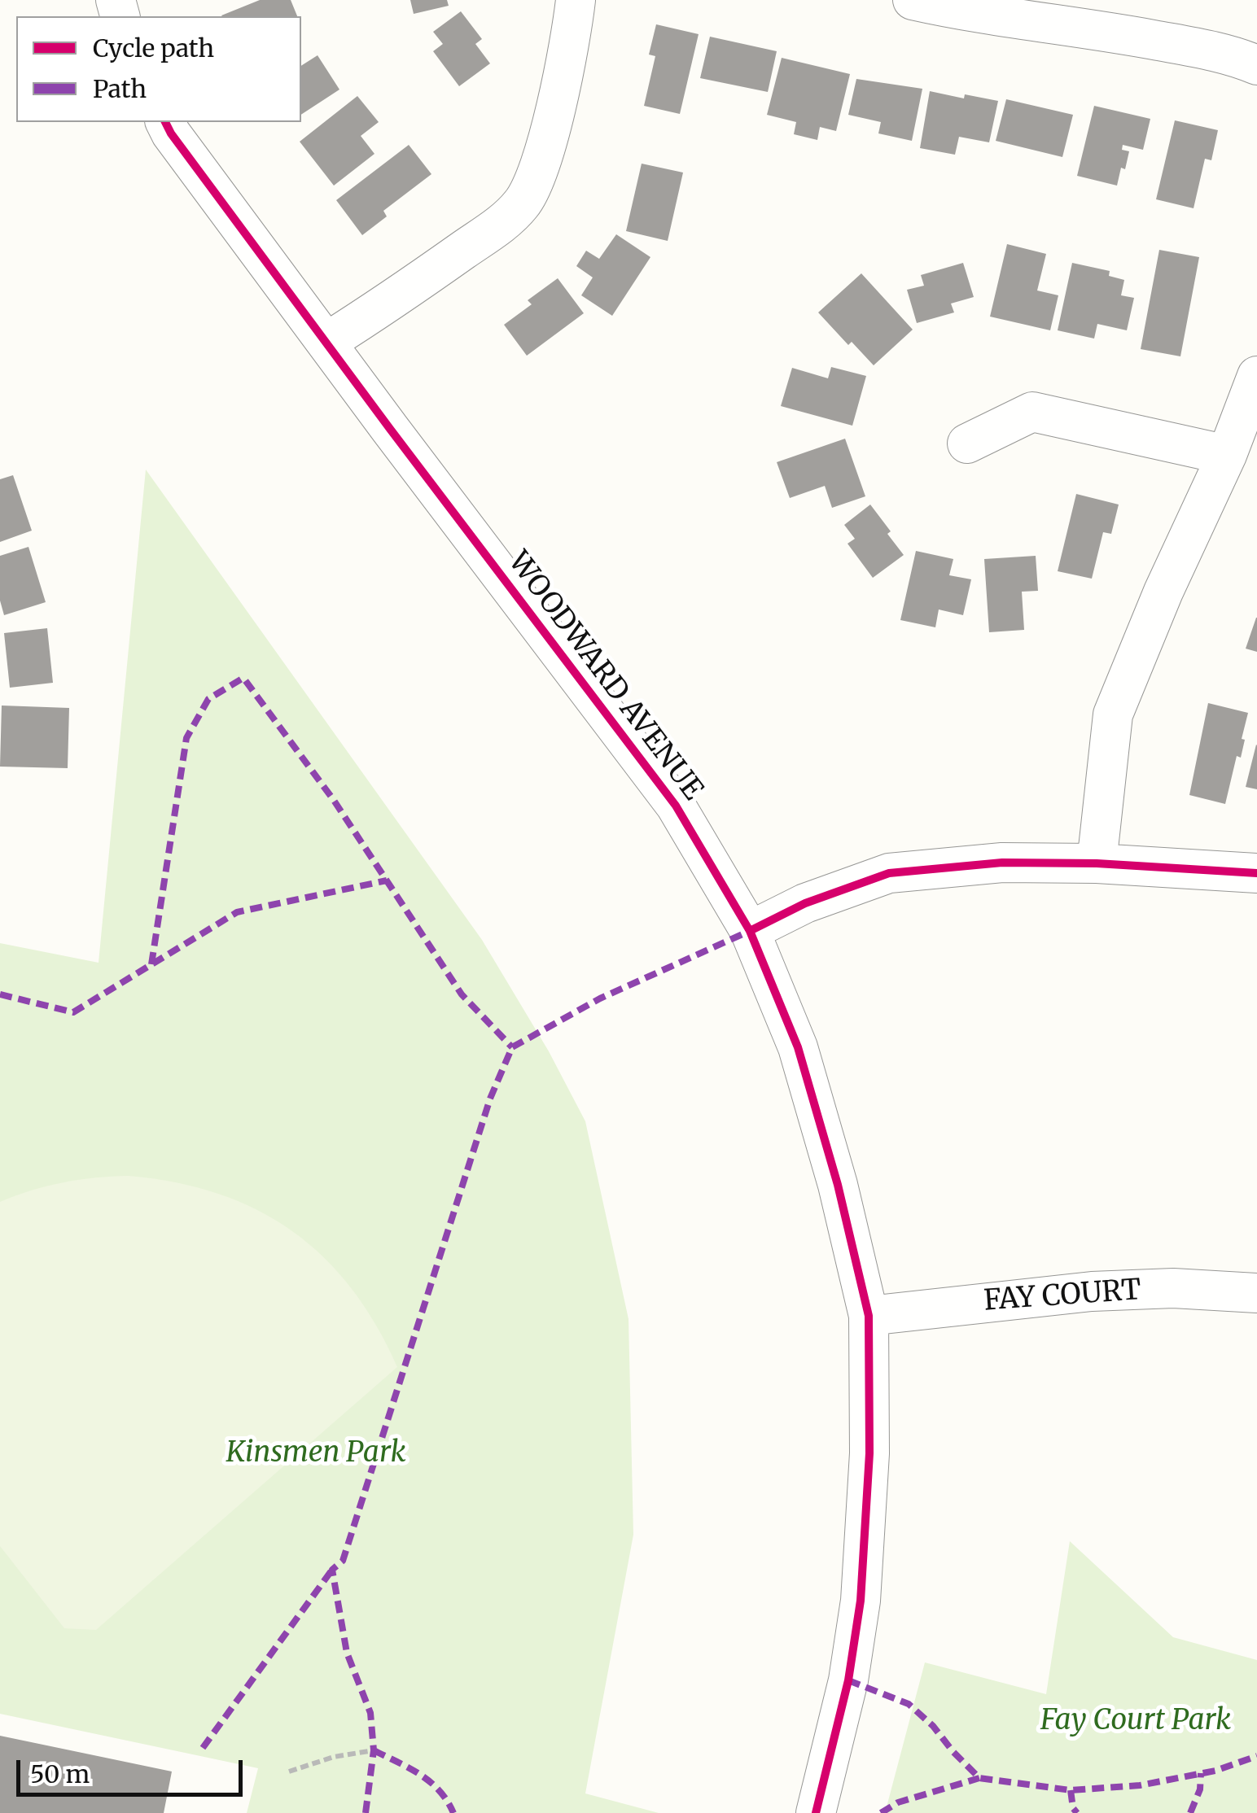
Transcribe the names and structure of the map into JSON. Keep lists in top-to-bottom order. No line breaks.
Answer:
{"streets":{"street":["WOODWARD AVENUE","FAY COURT"]},"crossings":[["WOODWARD AVENUE","FAY COURT"]],"parks":["Kinsmen Park","Fay Court Park"],"legend":["Cycle path","Path"],"scale_bar":"50 m"}
